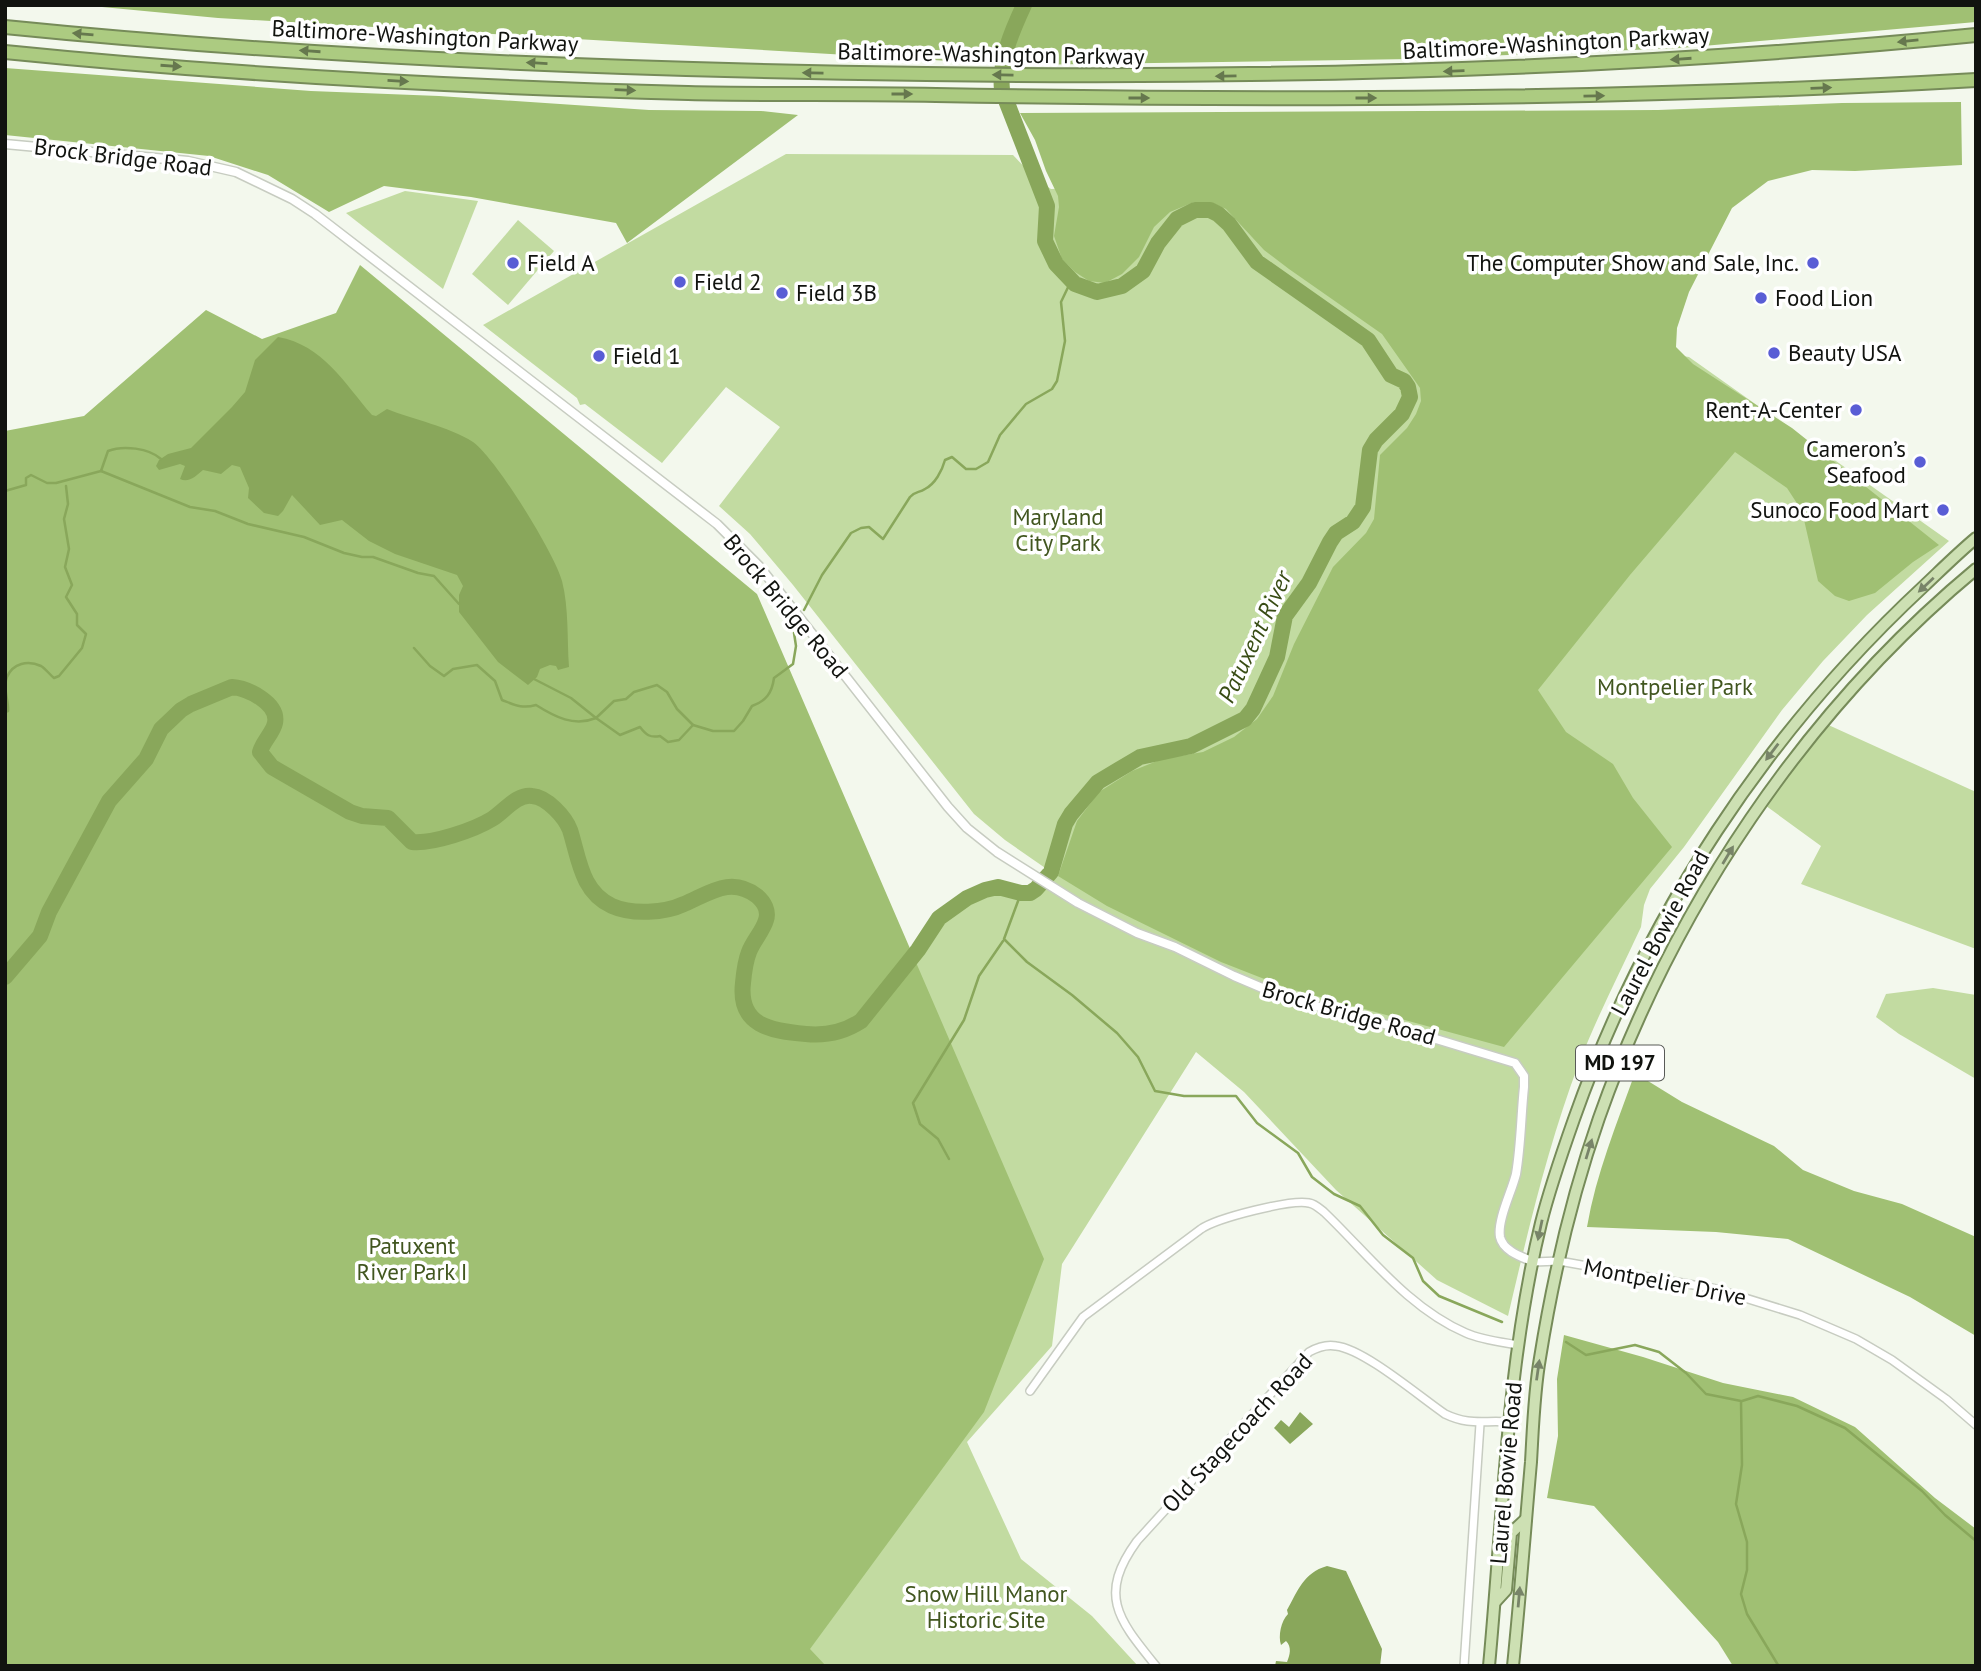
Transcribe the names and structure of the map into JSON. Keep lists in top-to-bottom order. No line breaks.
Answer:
{"streets":{"highway":["Baltimore-Washington Parkway"],"main road":["Laurel Bowie Road","MD 197"],"street":["Brock Bridge Road","Montpelier Drive","Old Stagecoach Road"]},"crossings":[["Brock Bridge Road","Laurel Bowie Road"],["Brock Bridge Road","Montpelier Drive"],["Laurel Bowie Road","Montpelier Drive"],["Laurel Bowie Road","Old Stagecoach Road"]],"water":["Patuxent River"],"parks":["Maryland City Park","Montpelier Park","Patuxent River Park I","Snow Hill Manor Historic Site"],"places":["Field A","The Computer Show and Sale, Inc.","Field 2","Field 3B","Food Lion","Beauty USA","Field 1","Rent-A-Center","Cameron’s Seafood","Sunoco Food Mart"]}
